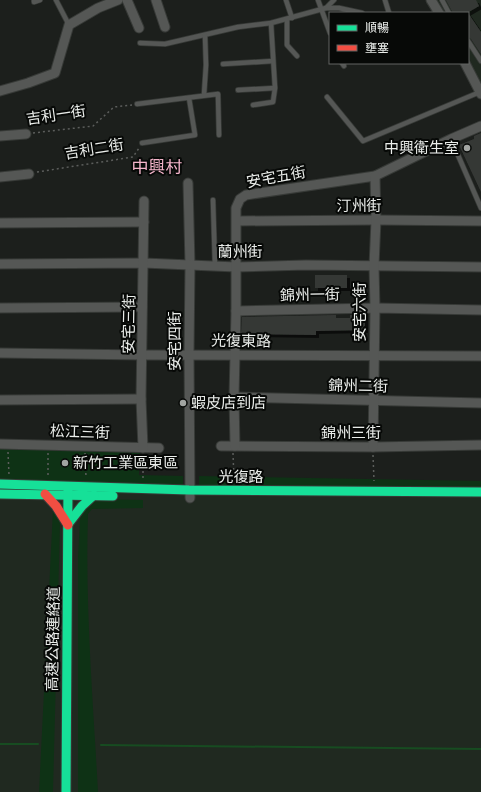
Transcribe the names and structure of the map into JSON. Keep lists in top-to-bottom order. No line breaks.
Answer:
{"streets":{"street":["吉利一街","安宅五街","汀州街","蘭州街","錦州一街","安宅六街","安宅三街","安宅四街","光復東路","錦州二街","松江三街","錦州三街","光復路","高速公路連絡道"],"lane":["吉利二街"]},"crossings":[["安宅五街","汀州街"],["安宅五街","蘭州街"],["安宅五街","錦州一街"],["安宅五街","安宅六街"],["安宅五街","光復東路"],["安宅五街","錦州二街"],["安宅五街","錦州三街"],["汀州街","安宅六街"],["蘭州街","安宅六街"],["蘭州街","安宅三街"],["蘭州街","安宅四街"],["錦州一街","安宅六街"],["安宅六街","光復東路"],["安宅六街","錦州二街"],["安宅六街","錦州三街"],["安宅三街","光復東路"],["安宅三街","松江三街"],["安宅四街","光復東路"],["安宅四街","光復路"],["光復路","高速公路連絡道"]],"districts":["中興村"],"places":["中興衛生室","蝦皮店到店","新竹工業區東區"],"legend":["順暢","壅塞"]}
